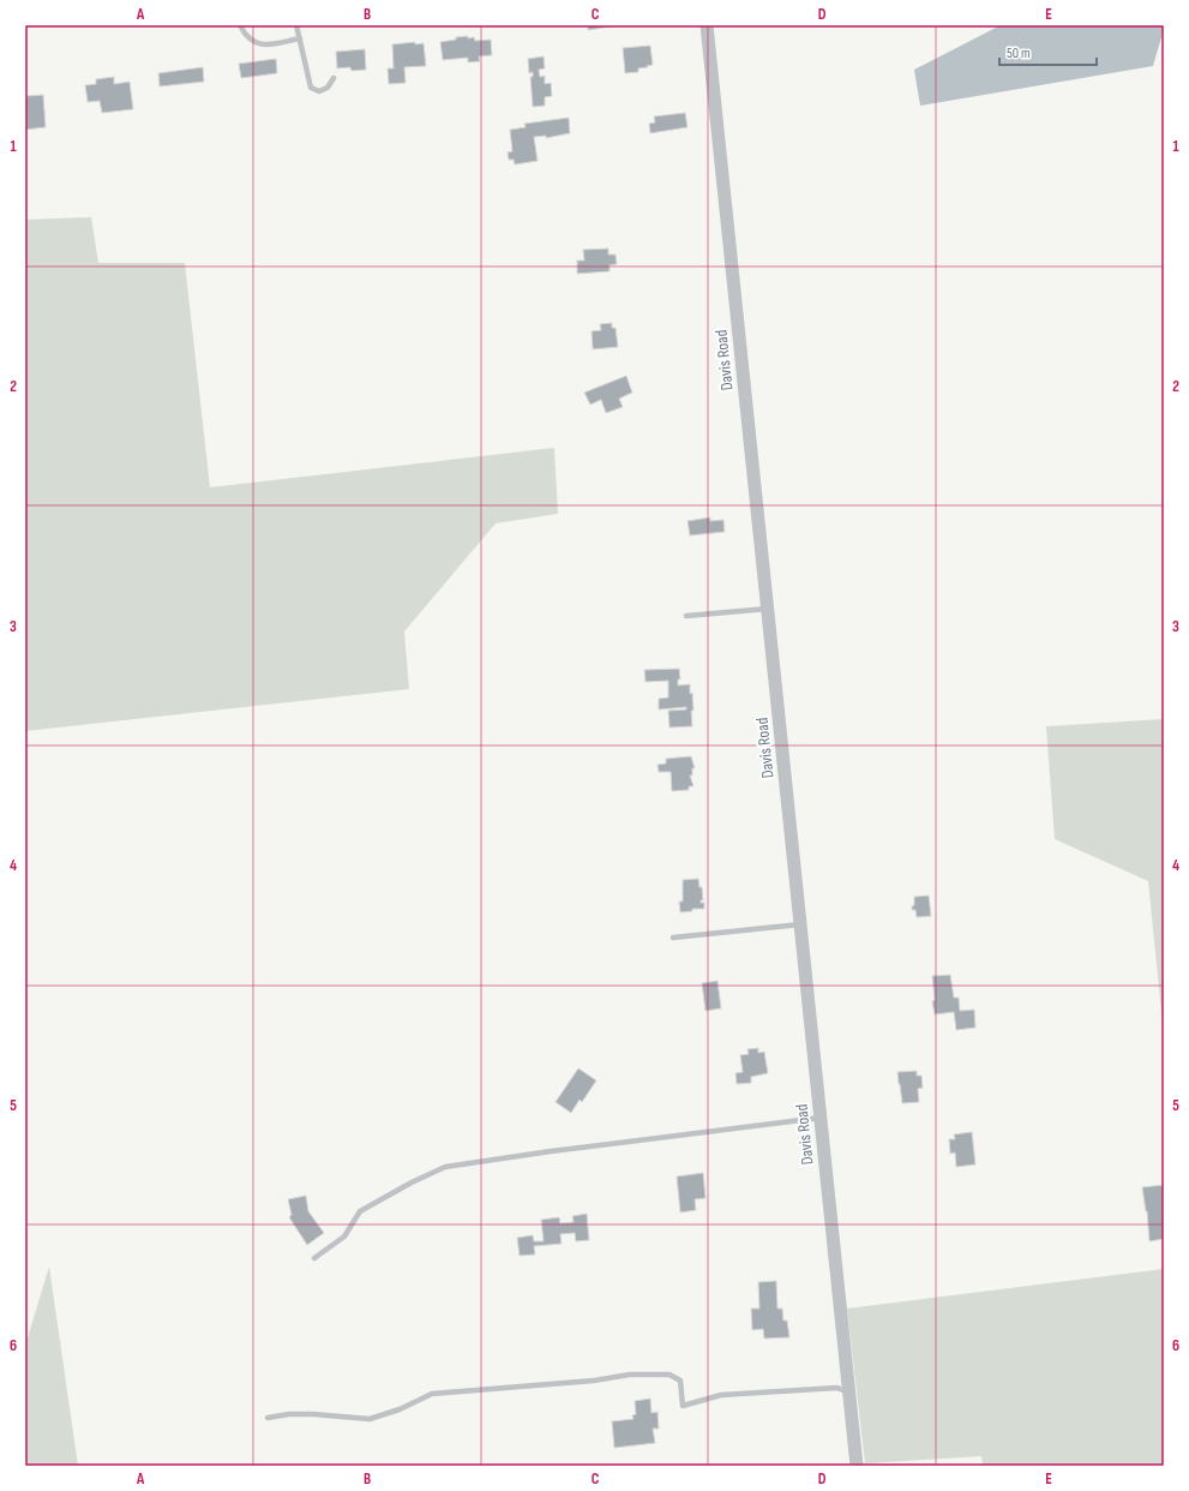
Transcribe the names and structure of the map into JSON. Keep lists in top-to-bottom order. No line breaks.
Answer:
{"streets":{"street":["Davis Road"]},"scale_bar":"50 m","grid":{"columns":["A","B","C","D","E"],"rows":["1","2","3","4","5","6"]}}
